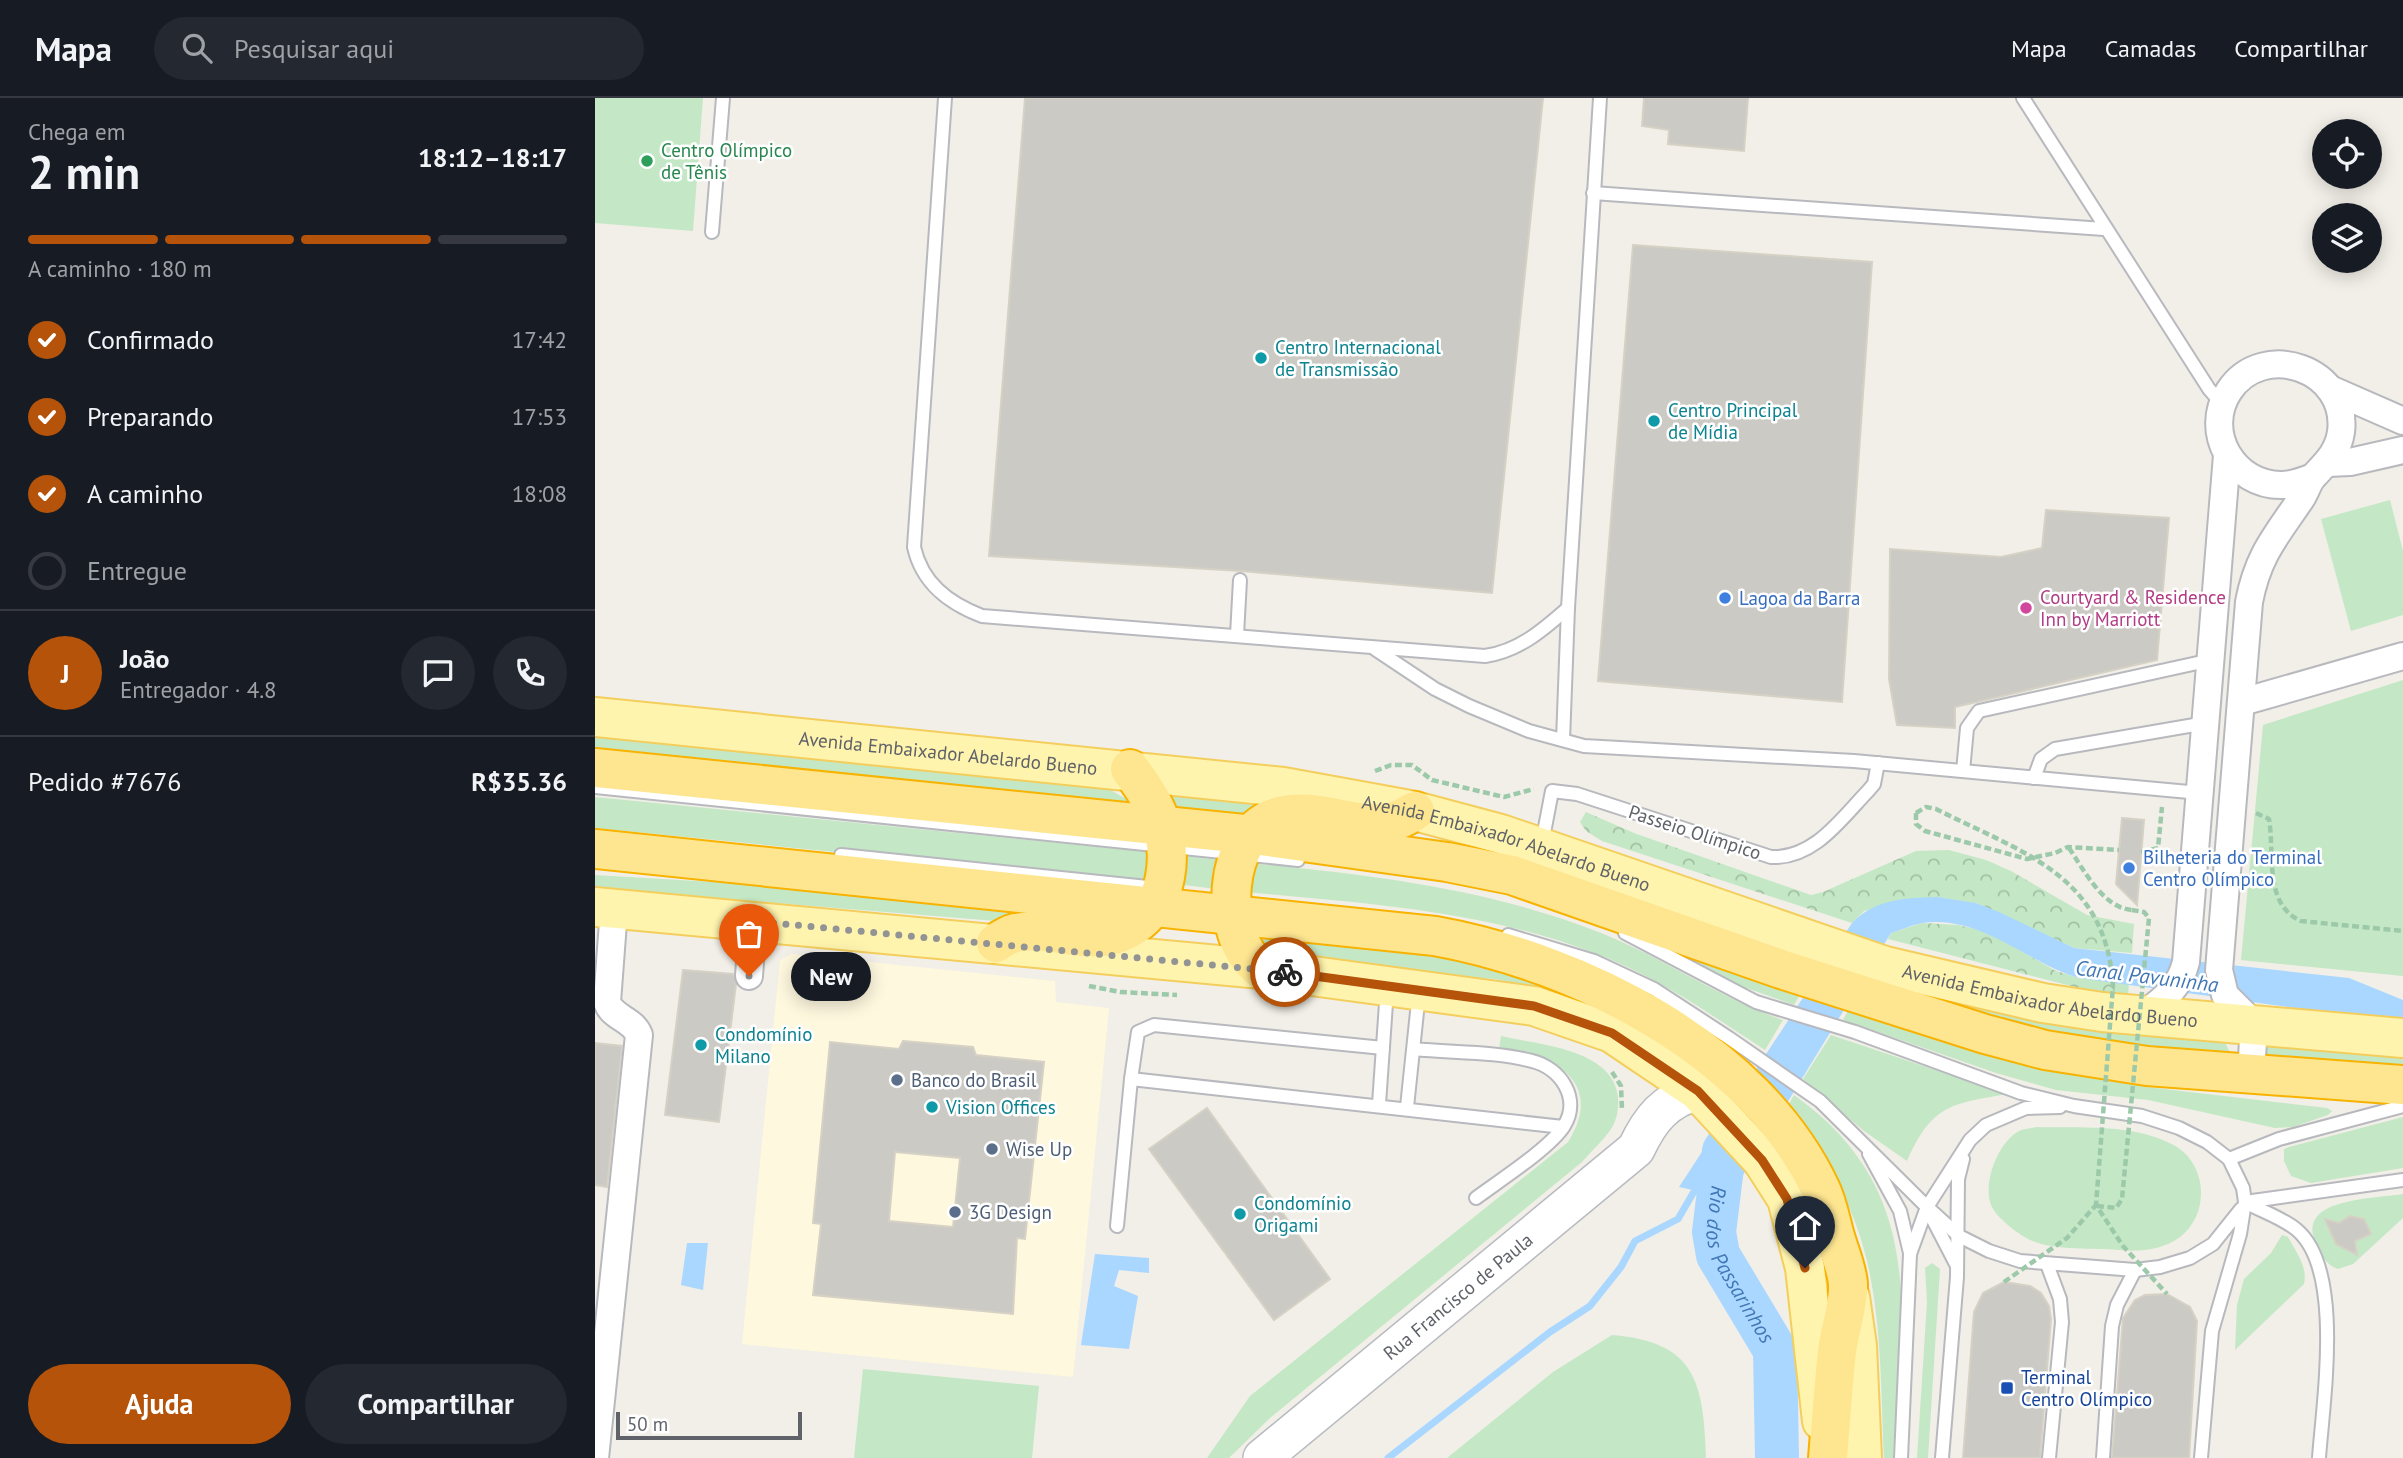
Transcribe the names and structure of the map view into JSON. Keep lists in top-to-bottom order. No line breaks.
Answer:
{"streets":{"highway":["Avenida Embaixador Abelardo Bueno"],"street":["Rua Francisco de Paula"],"lane":["Passeio Olímpico"]},"crossings":[["Avenida Embaixador Abelardo Bueno","Passeio Olímpico"]],"water":["Canal Pavuninha","Rio dos Passarinhos"],"places":{"other":["Centro Olímpico de Tênis","Centro Internacional de Transmissão","Centro Principal de Mídia","Lagoa da Barra","Courtyard & Residence Inn by Marriott","Bilheteria do Terminal Centro Olímpico","New","Condomínio Milano","Banco do Brasil","Vision Offices","Wise Up","3G Design","Condomínio Origami"],"transit":["Terminal Centro Olímpico"]},"scale_bar":"50 m","page":{"header":"Mapa","search":"Pesquisar aqui","nav":["Mapa","Camadas","Compartilhar"],"heading":["2 min","Chega em","18:12–18:17"],"panel":["João","Entregador · 4.8","Pedido #7676","R$35.36"],"bar":"A caminho · 180 m","list":[["Confirmado","17:42"],["Preparando","17:53"],["A caminho","18:08"],"Entregue"],"round":"J","bubble":"New","buttons":["Ajuda","Compartilhar"],"scale":"50 m"}}
